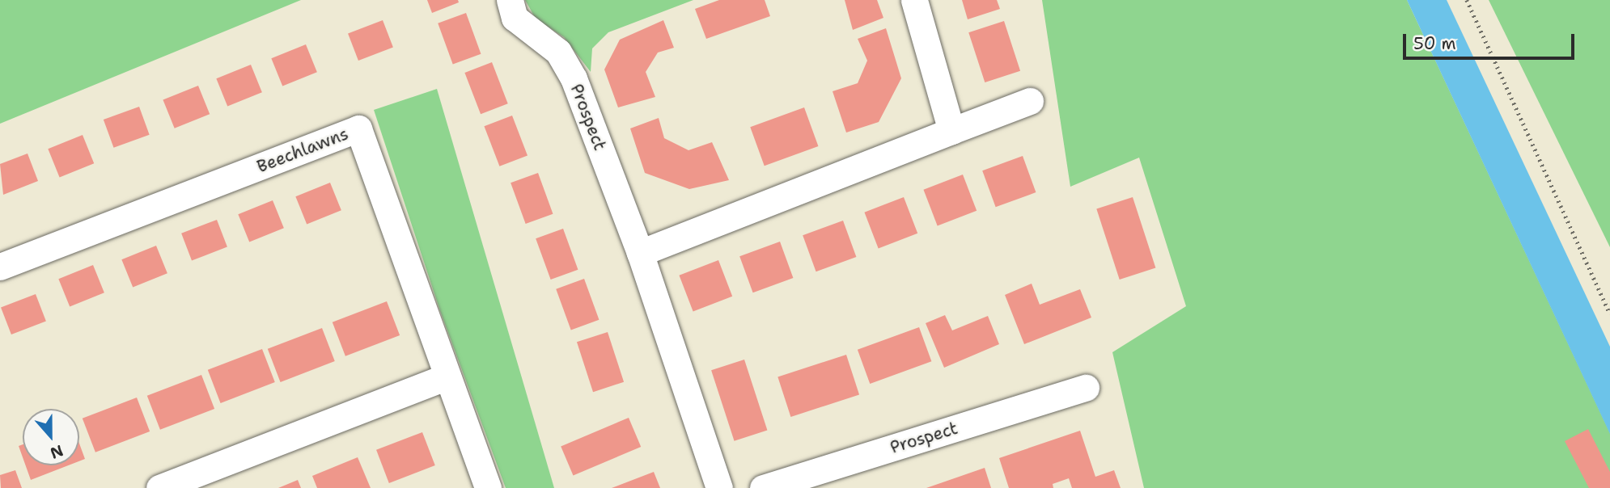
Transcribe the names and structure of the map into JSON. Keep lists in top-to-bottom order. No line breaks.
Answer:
{"streets":{"street":["Prospect","Beechlawns"]},"scale_bar":"50 m","north":"bottom"}
